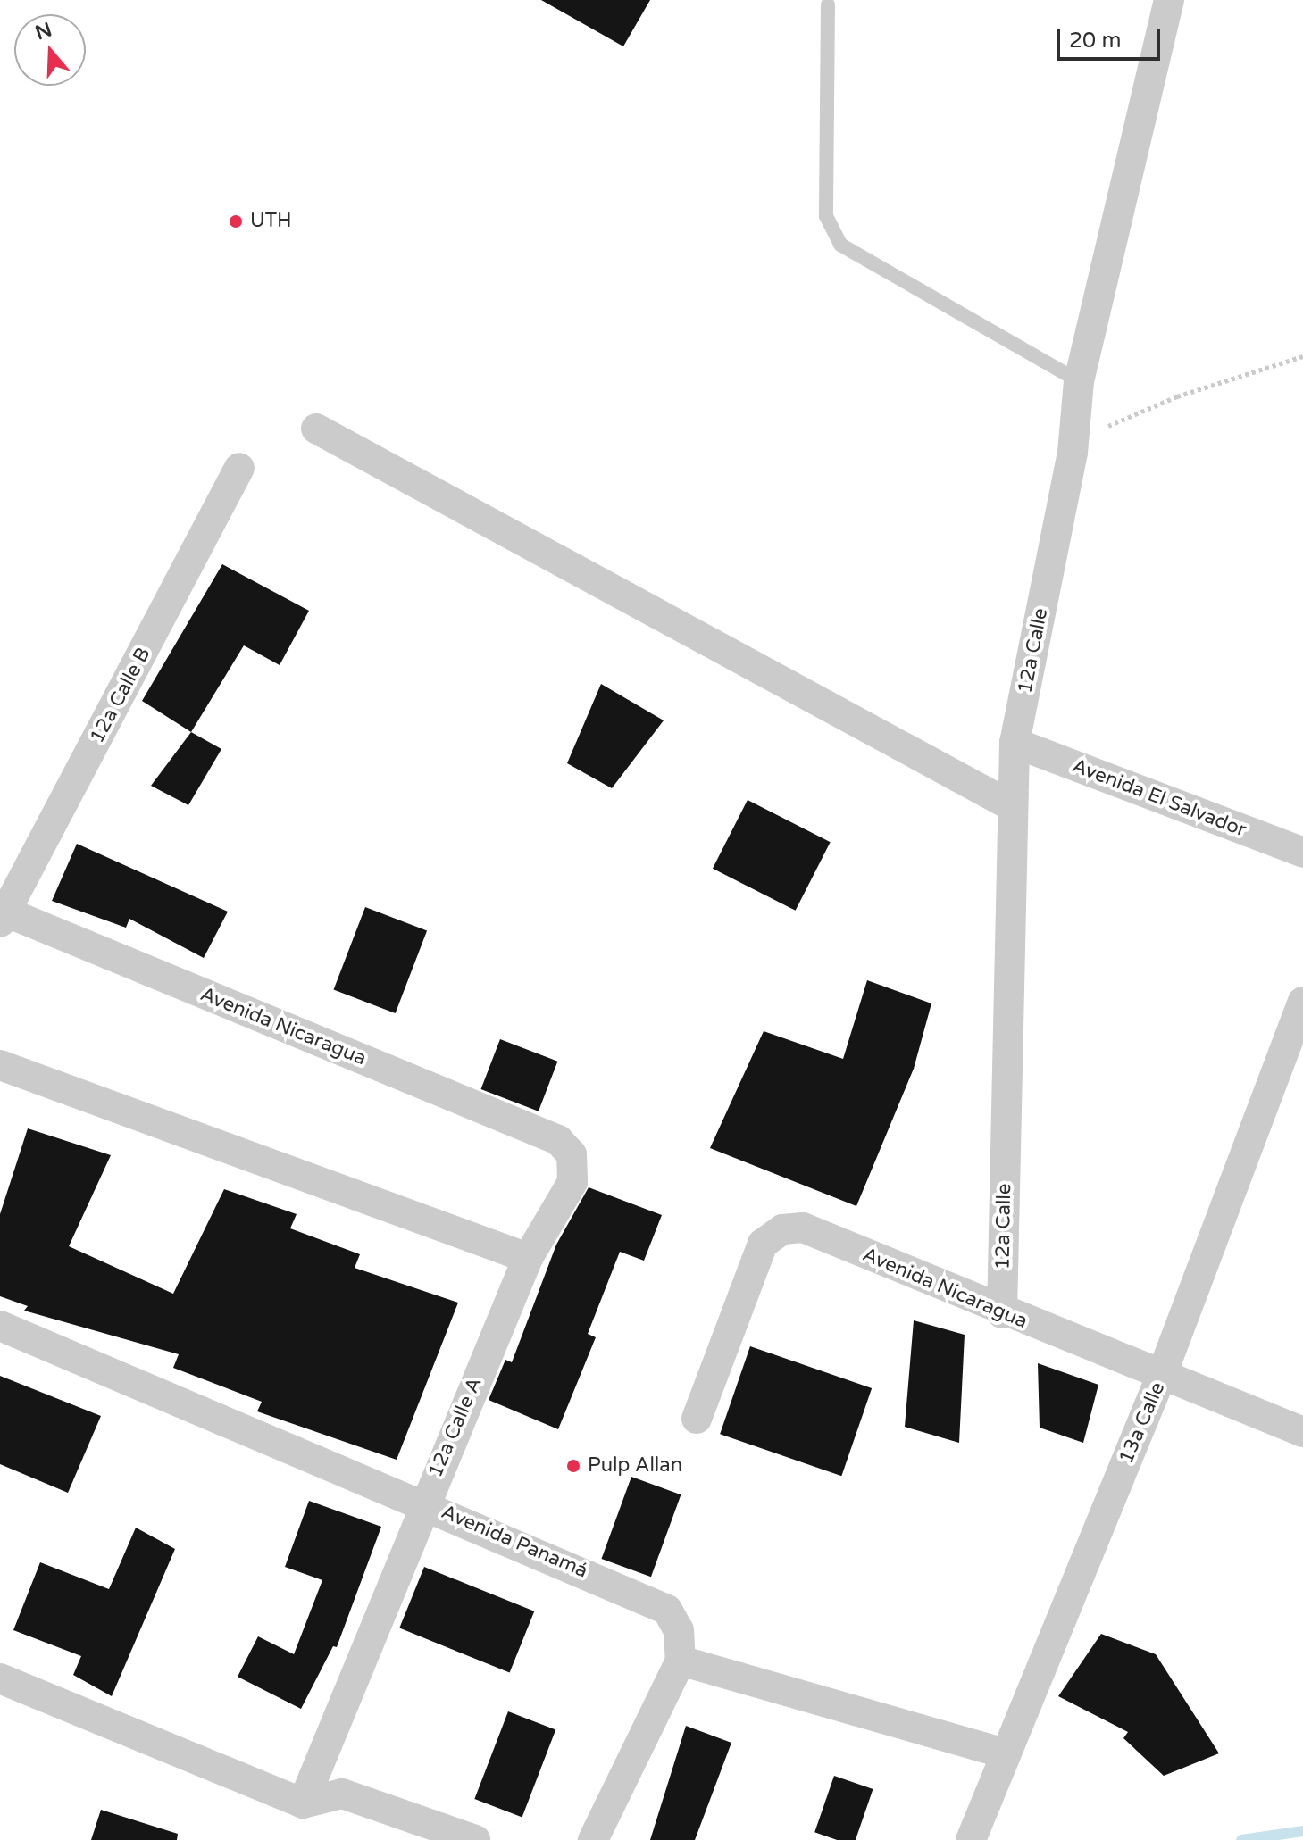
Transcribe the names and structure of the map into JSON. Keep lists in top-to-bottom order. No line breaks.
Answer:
{"streets":{"street":["12a Calle","12a Calle B","Avenida El Salvador","Avenida Nicaragua","13a Calle","12a Calle A","Avenida Panamá"]},"crossings":[["12a Calle","Avenida El Salvador"],["12a Calle","Avenida Nicaragua"],["12a Calle B","Avenida Nicaragua"],["Avenida Nicaragua","13a Calle"],["Avenida Nicaragua","12a Calle A"],["12a Calle A","Avenida Panamá"]],"places":["UTH","Pulp Allan"],"scale_bar":"20 m","north":"top"}
